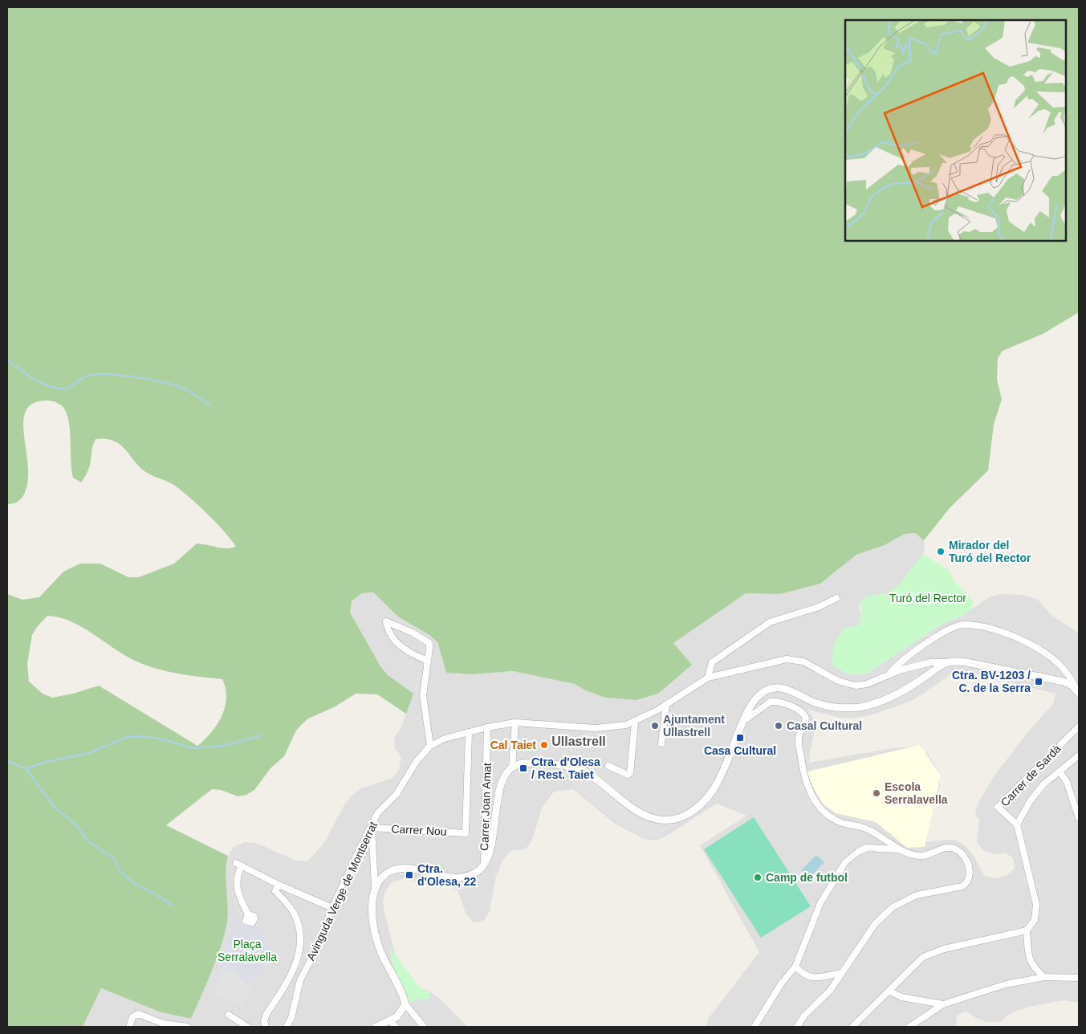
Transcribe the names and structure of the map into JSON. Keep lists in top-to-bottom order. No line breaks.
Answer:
{"streets":{"street":["Carrer de Sardà","Carrer Joan Amat","Carrer Nou","Avinguda Verge de Montserrat"]},"crossings":[["Carrer Nou","Avinguda Verge de Montserrat"]],"districts":["Ullastrell"],"parks":["Turó del Rector","Plaça Serralavella"],"places":{"other":["Mirador del Turó del Rector","Ajuntament Ullastrell","Casal Cultural","Cal Taiet","Escola Serralavella","Camp de futbol"],"transit":["Ctra. BV-1203 / C. de la Serra","Casa Cultural","Ctra. d'Olesa / Rest. Taiet","Ctra. d'Olesa, 22"]}}
